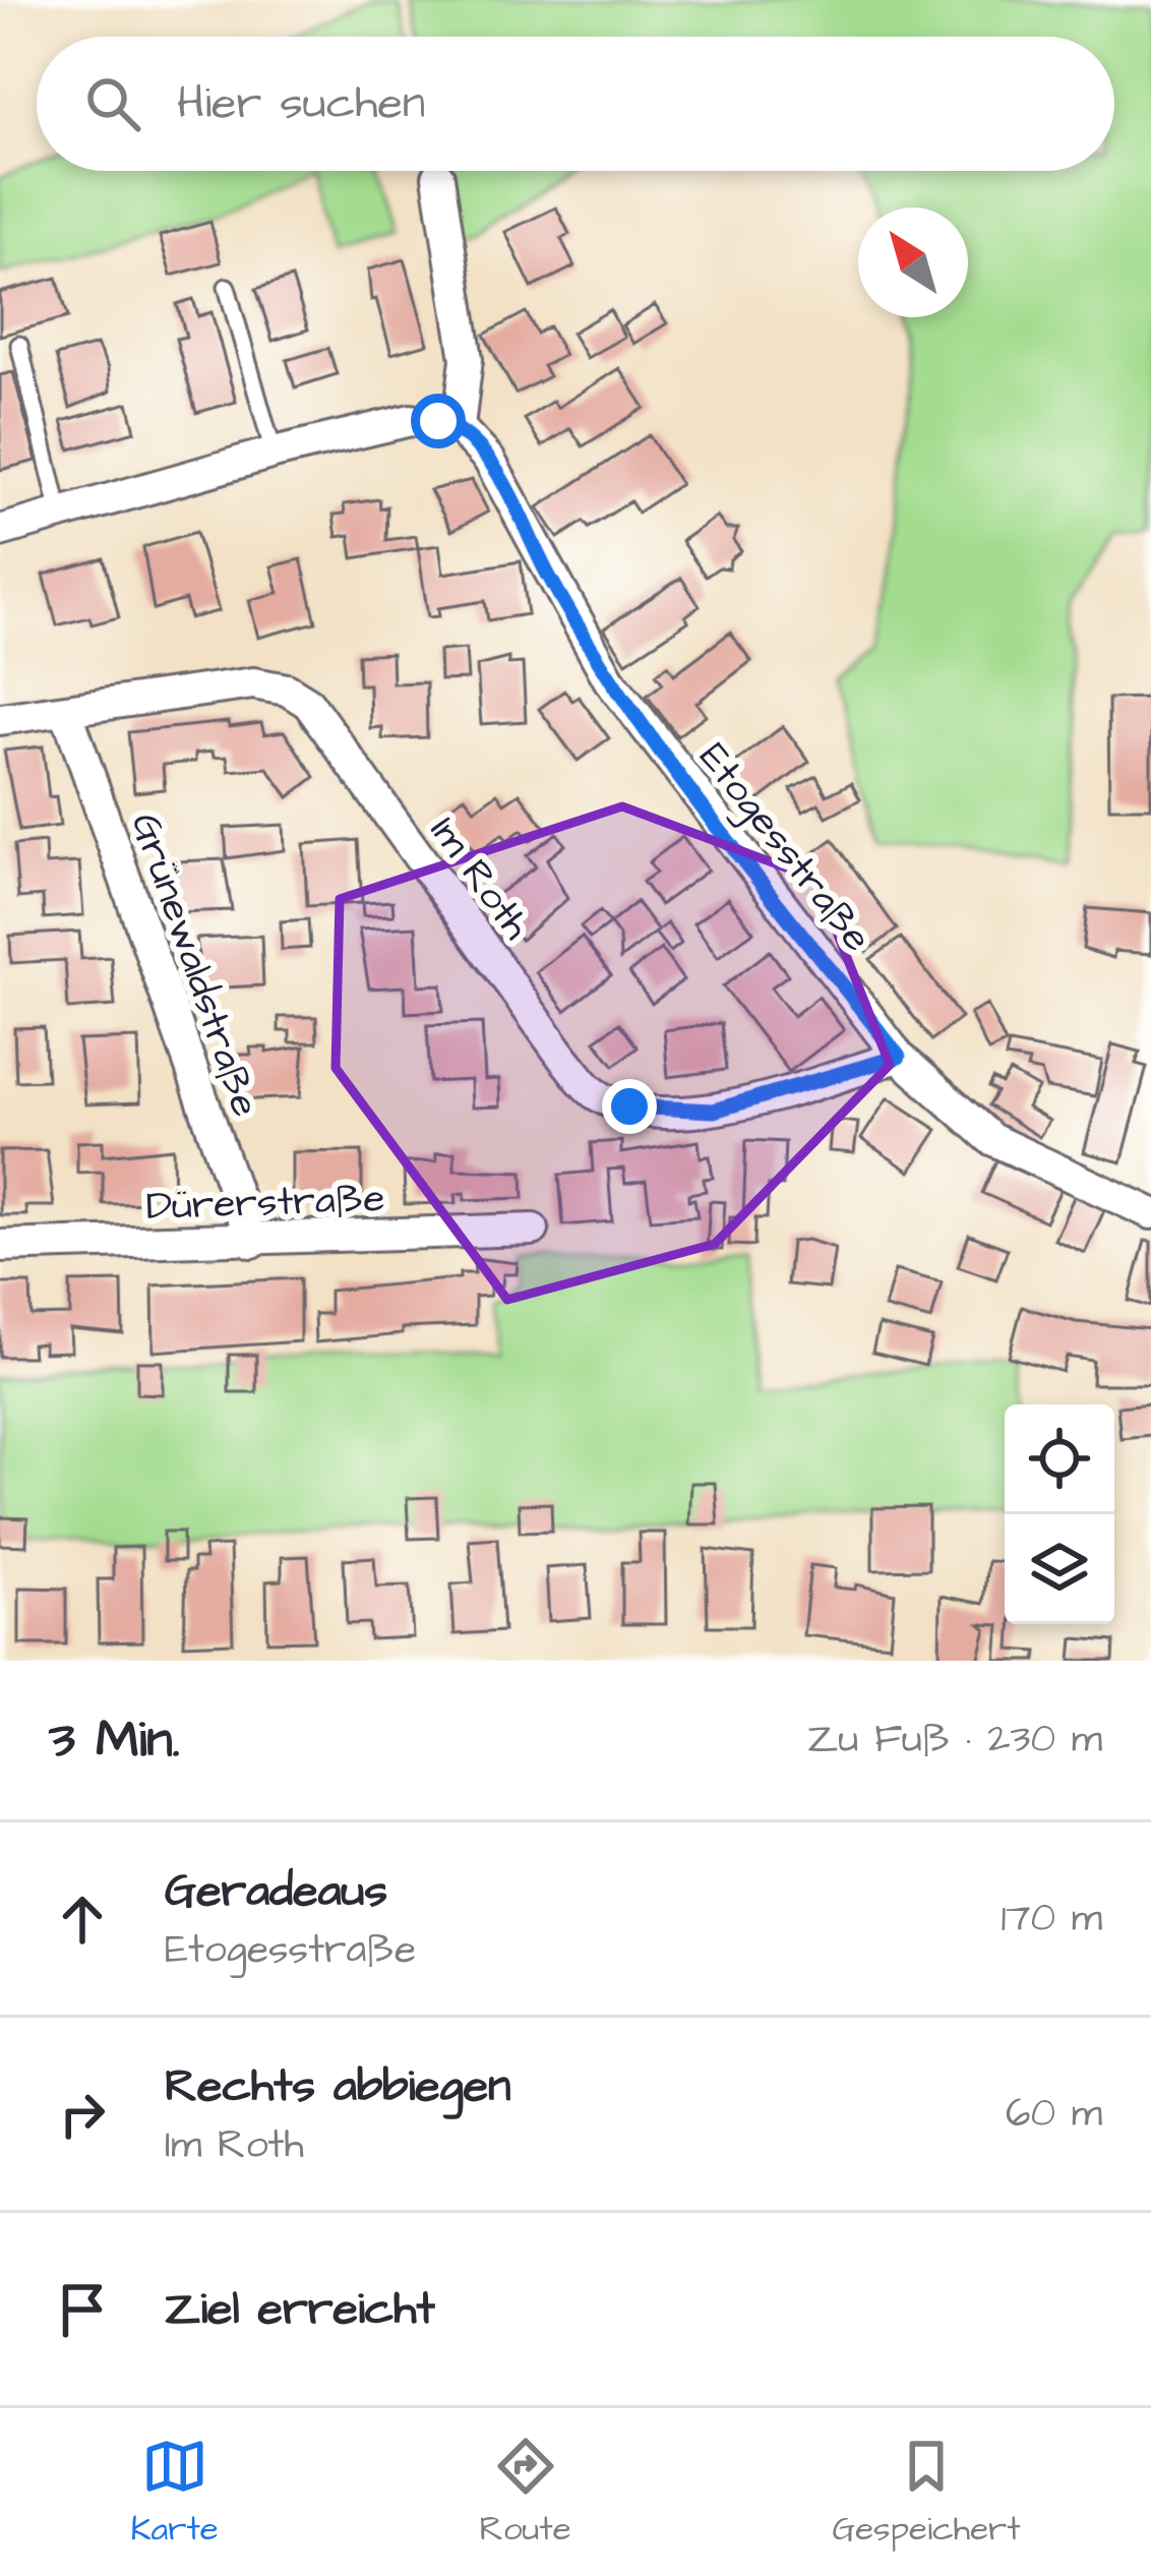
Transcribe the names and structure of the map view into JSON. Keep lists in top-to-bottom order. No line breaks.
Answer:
{"streets":{"street":["Etogesstraße","Im Roth","Grünewaldstraße","Dürerstraße"]},"crossings":[["Etogesstraße","Im Roth"],["Im Roth","Grünewaldstraße"],["Grünewaldstraße","Dürerstraße"]],"north":"top left","page":{"search":"Hier suchen","heading":["3 Min.","Zu Fuß · 230 m"],"list":[["Geradeaus","Etogesstraße","170 m"],["Rechts abbiegen","Im Roth","60 m"],"Ziel erreicht"],"nav":["Karte","Route","Gespeichert"]}}
